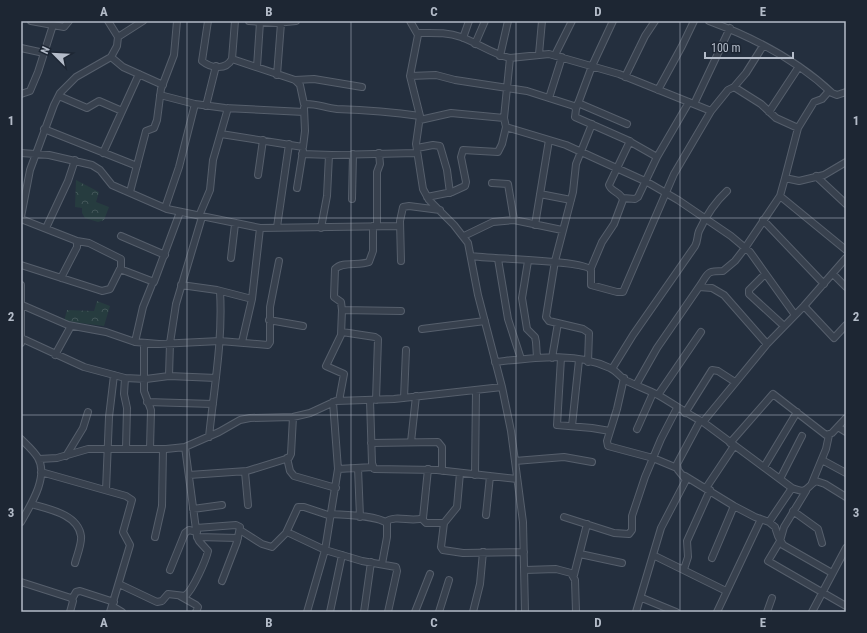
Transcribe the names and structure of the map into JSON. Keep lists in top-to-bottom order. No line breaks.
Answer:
{"scale_bar":"100 m","north":"top left","grid":{"columns":["A","B","C","D","E"],"rows":["1","2","3"]}}
